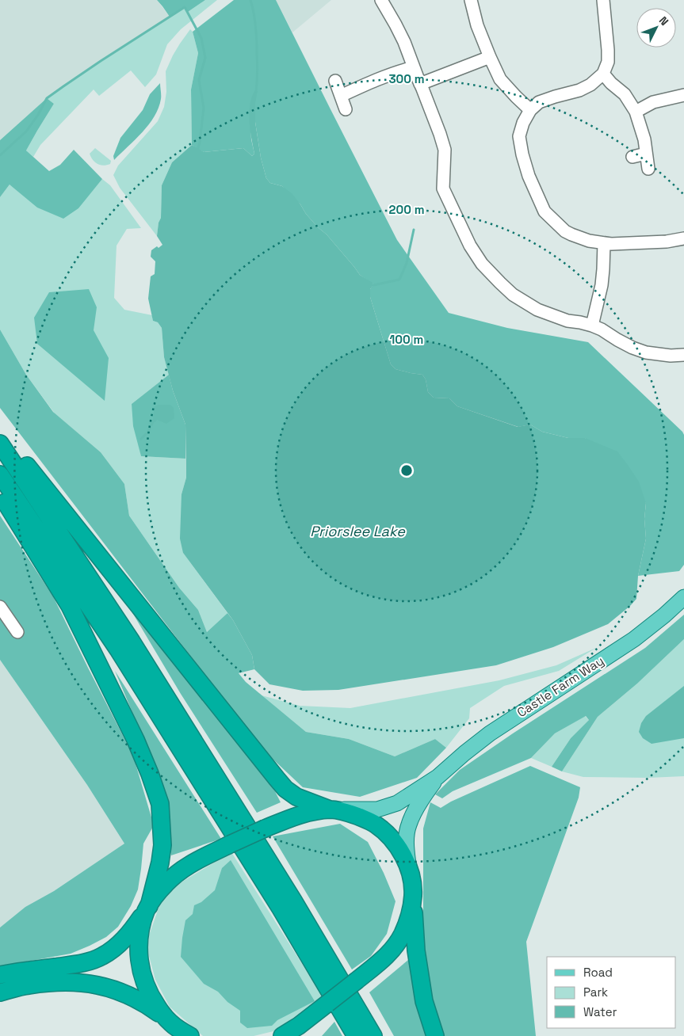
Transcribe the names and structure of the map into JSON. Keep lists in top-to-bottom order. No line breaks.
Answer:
{"streets":{"main road":["Castle Farm Way"]},"water":["Priorslee Lake"],"legend":["Road","Park","Water"],"north":"top right","rings":["300 m","200 m","100 m"]}
